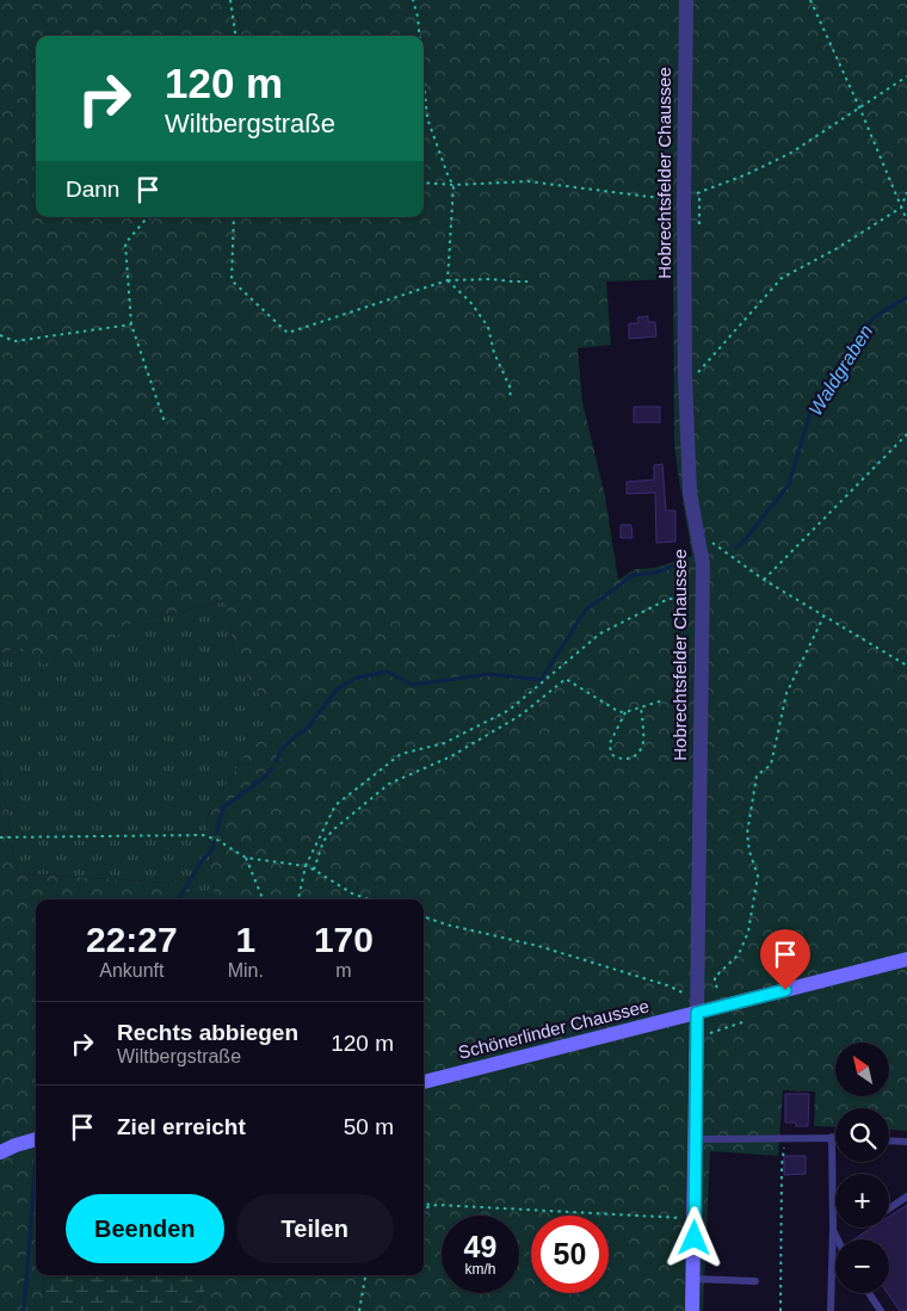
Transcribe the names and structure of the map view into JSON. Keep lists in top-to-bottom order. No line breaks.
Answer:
{"streets":{"main road":["Hobrechtsfelder Chaussee","Schönerlinder Chaussee"]},"crossings":[["Hobrechtsfelder Chaussee","Schönerlinder Chaussee"]],"water":["Waldgraben"],"north":"top left","page":{"turn":["120 m","Wiltbergstraße"],"then":"Dann","eta":["22:27","Ankunft","1","Min.","170","m"],"list":[{"name":"Rechts abbiegen","note":"Wiltbergstraße","value":"120 m"},{"name":"Ziel erreicht","value":"50 m"}],"map_buttons":["+","−"],"buttons":["Beenden","Teilen"],"speed":"49 km/h","limit":"50"}}
